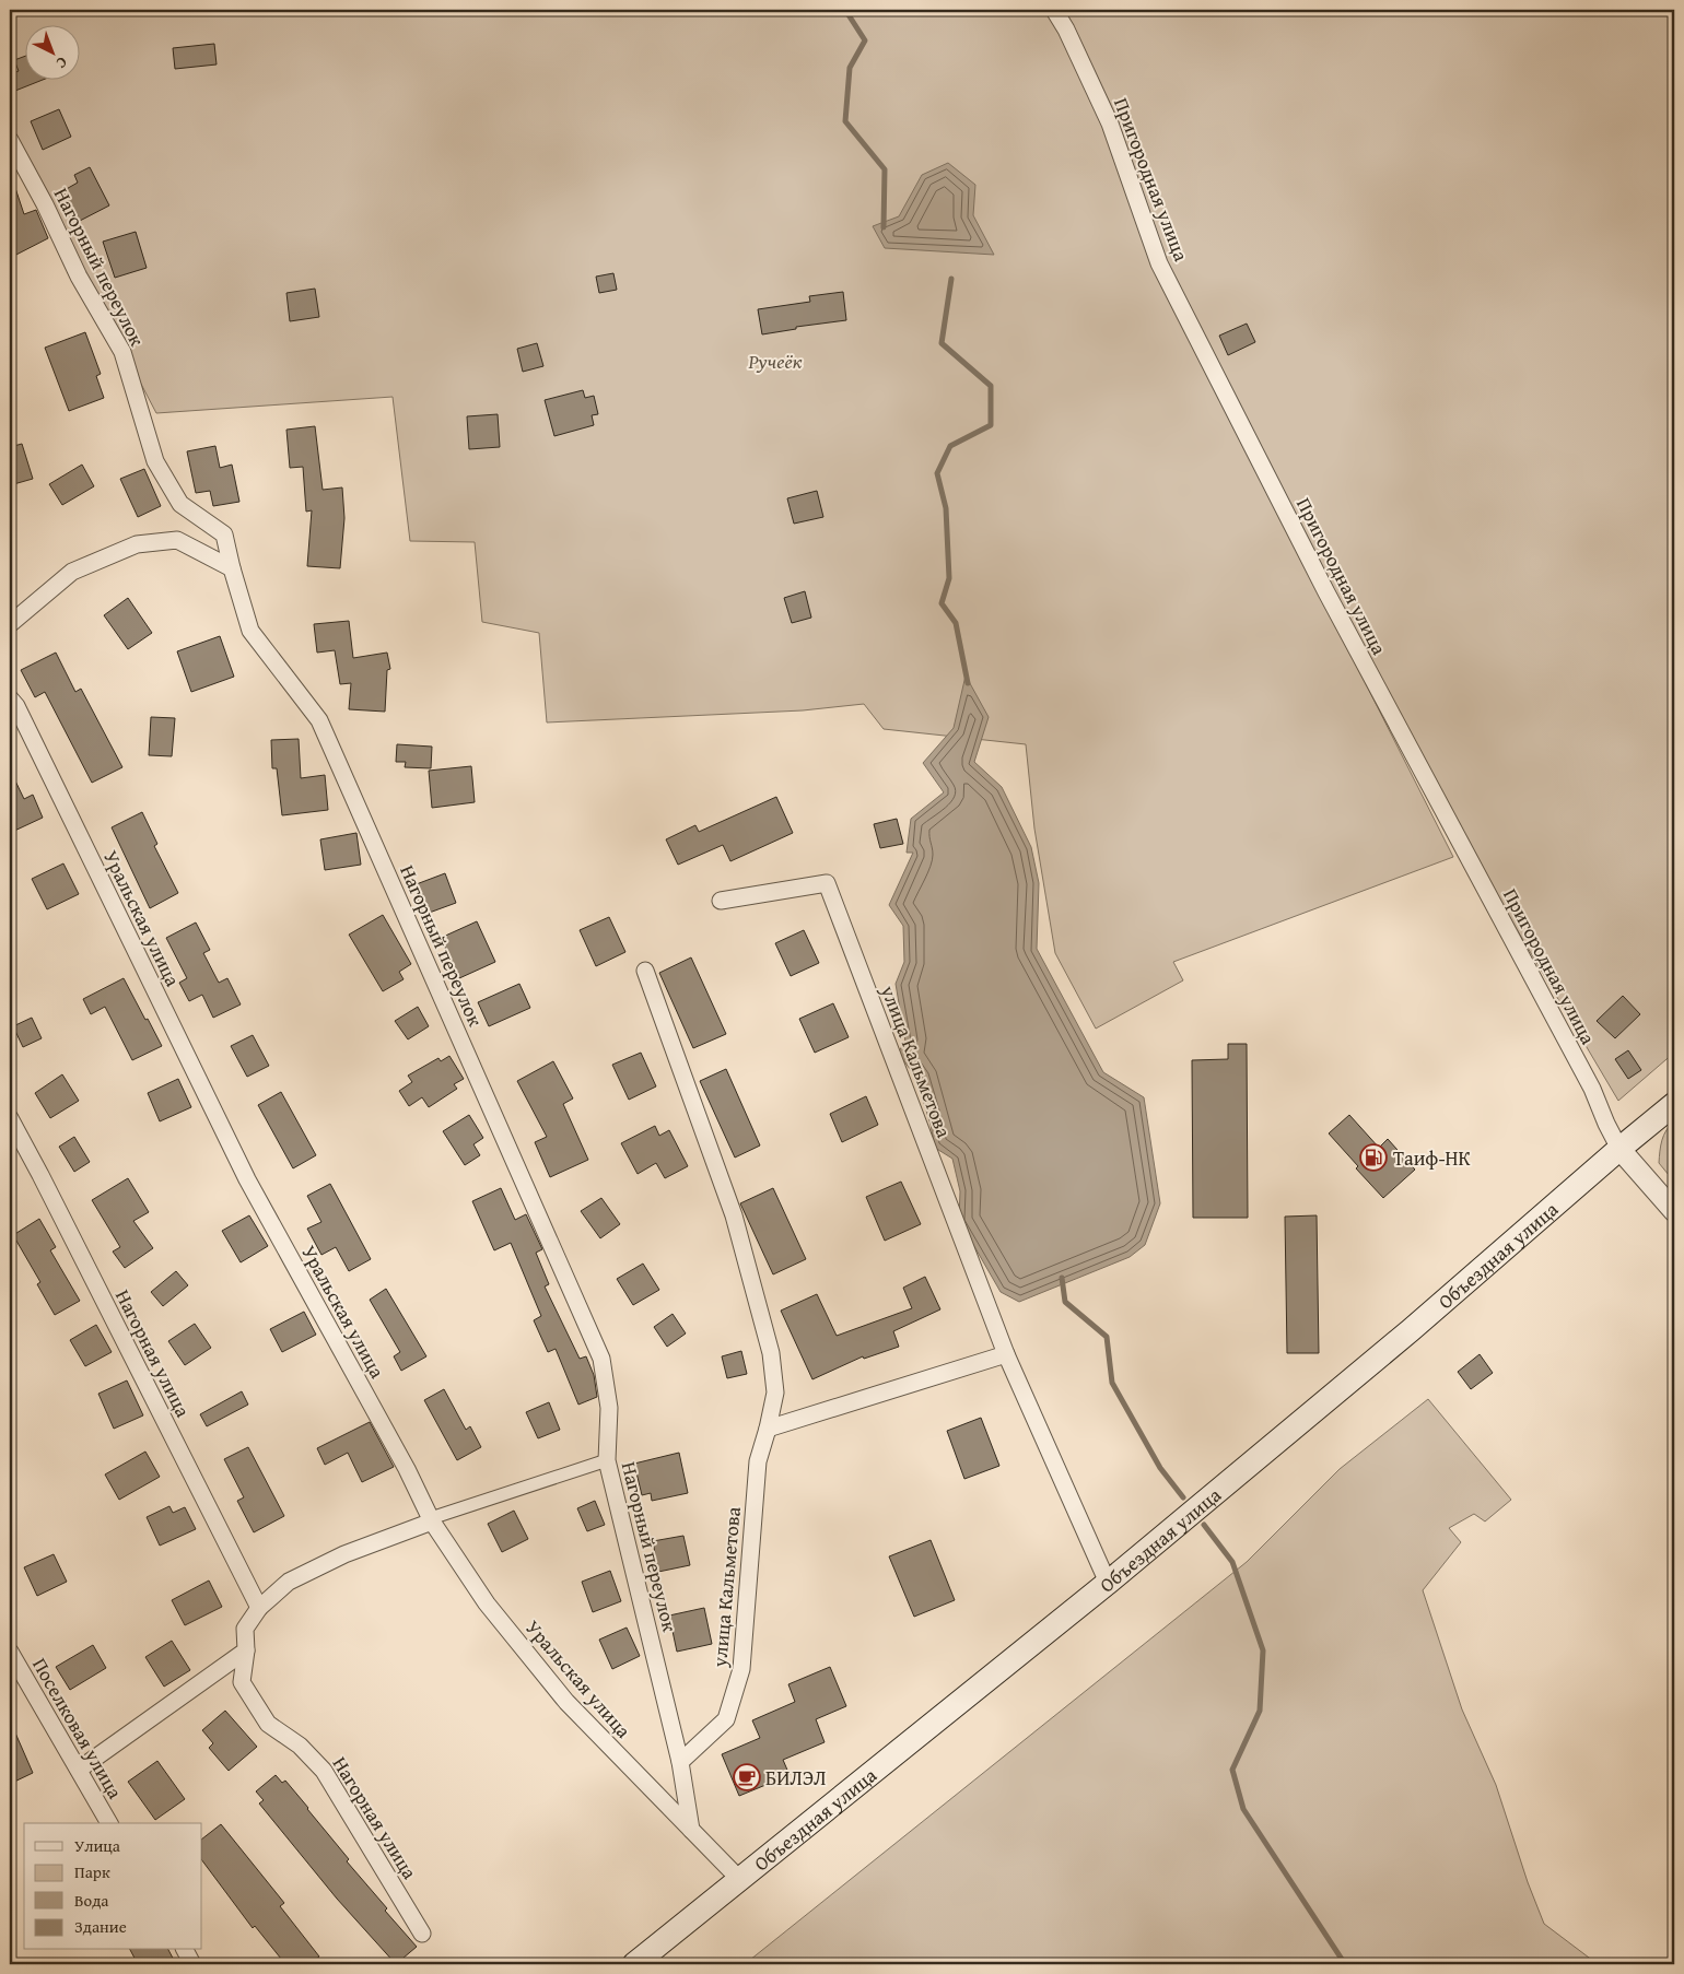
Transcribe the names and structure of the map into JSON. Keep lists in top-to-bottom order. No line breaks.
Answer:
{"streets":{"main road":["Объездная улица"],"street":["Пригородная улица","Нагорный переулок","Уральская улица","улица Кальметова","Нагорная улица","Поселковая улица"]},"crossings":[["Пригородная улица","Объездная улица"],["Нагорный переулок","Уральская улица"],["Нагорный переулок","улица Кальметова"],["Уральская улица","Объездная улица"],["Уральская улица","Нагорная улица"],["улица Кальметова","Объездная улица"]],"parks":["Ручеёк"],"places":{"fuel station":["Таиф-НК"],"cafe":["БИЛЭЛ"]},"legend":["Улица","Парк","Вода","Здание"],"north":"bottom right"}
